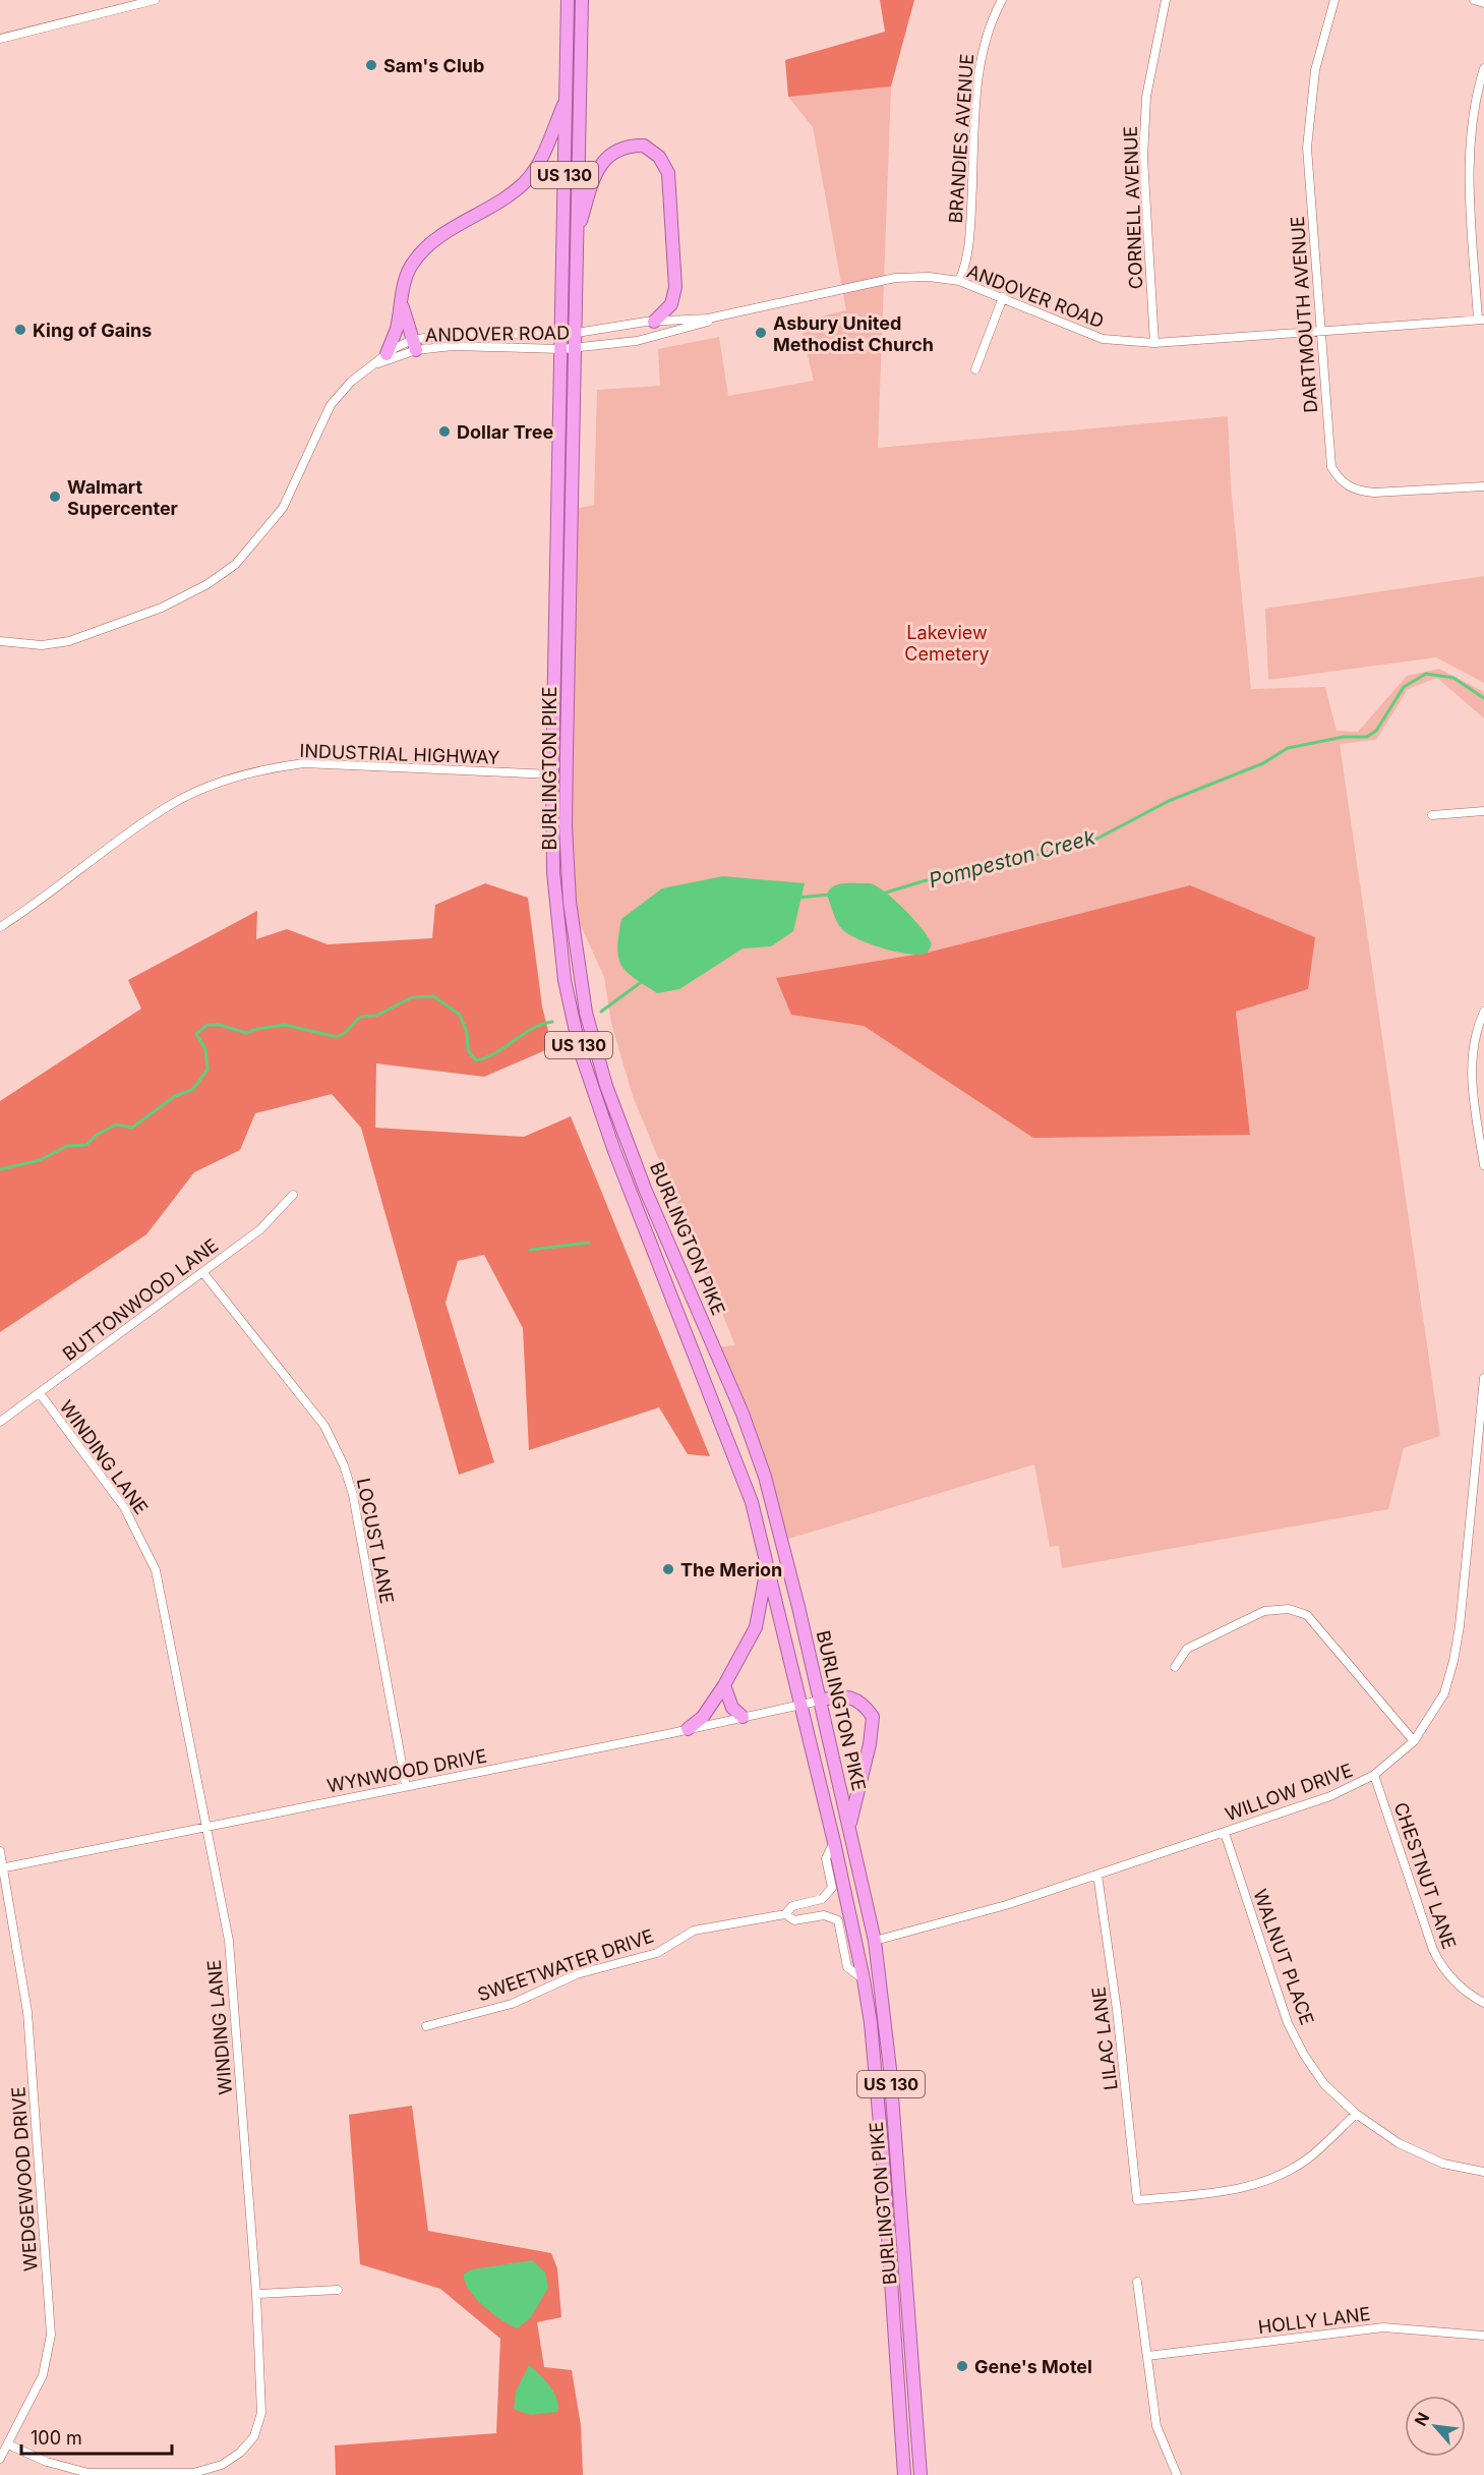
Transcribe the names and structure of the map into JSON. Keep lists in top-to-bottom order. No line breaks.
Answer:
{"streets":{"highway":["US 130","BURLINGTON PIKE"],"street":["BRANDIES AVENUE","CORNELL AVENUE","ANDOVER ROAD","DARTMOUTH AVENUE","INDUSTRIAL HIGHWAY","BUTTONWOOD LANE","WINDING LANE","LOCUST LANE","WYNWOOD DRIVE","WILLOW DRIVE","CHESTNUT LANE","WALNUT PLACE","SWEETWATER DRIVE","LILAC LANE","WEDGEWOOD DRIVE","HOLLY LANE"]},"crossings":[["BRANDIES AVENUE","ANDOVER ROAD"],["CORNELL AVENUE","ANDOVER ROAD"],["ANDOVER ROAD","DARTMOUTH AVENUE"],["ANDOVER ROAD","BURLINGTON PIKE"],["INDUSTRIAL HIGHWAY","BURLINGTON PIKE"],["BURLINGTON PIKE","WYNWOOD DRIVE"],["BURLINGTON PIKE","WILLOW DRIVE"],["BURLINGTON PIKE","SWEETWATER DRIVE"],["BUTTONWOOD LANE","WINDING LANE"],["BUTTONWOOD LANE","LOCUST LANE"],["WINDING LANE","WYNWOOD DRIVE"],["WINDING LANE","WEDGEWOOD DRIVE"],["LOCUST LANE","WYNWOOD DRIVE"],["WYNWOOD DRIVE","WEDGEWOOD DRIVE"],["WILLOW DRIVE","CHESTNUT LANE"],["WILLOW DRIVE","WALNUT PLACE"],["WILLOW DRIVE","LILAC LANE"],["WALNUT PLACE","LILAC LANE"]],"water":["Pompeston Creek"],"parks":["Lakeview Cemetery"],"places":["Sam's Club","King of Gains","Asbury United Methodist Church","Dollar Tree","Walmart Supercenter","The Merion","Gene's Motel"],"scale_bar":"100 m","north":"top left"}
